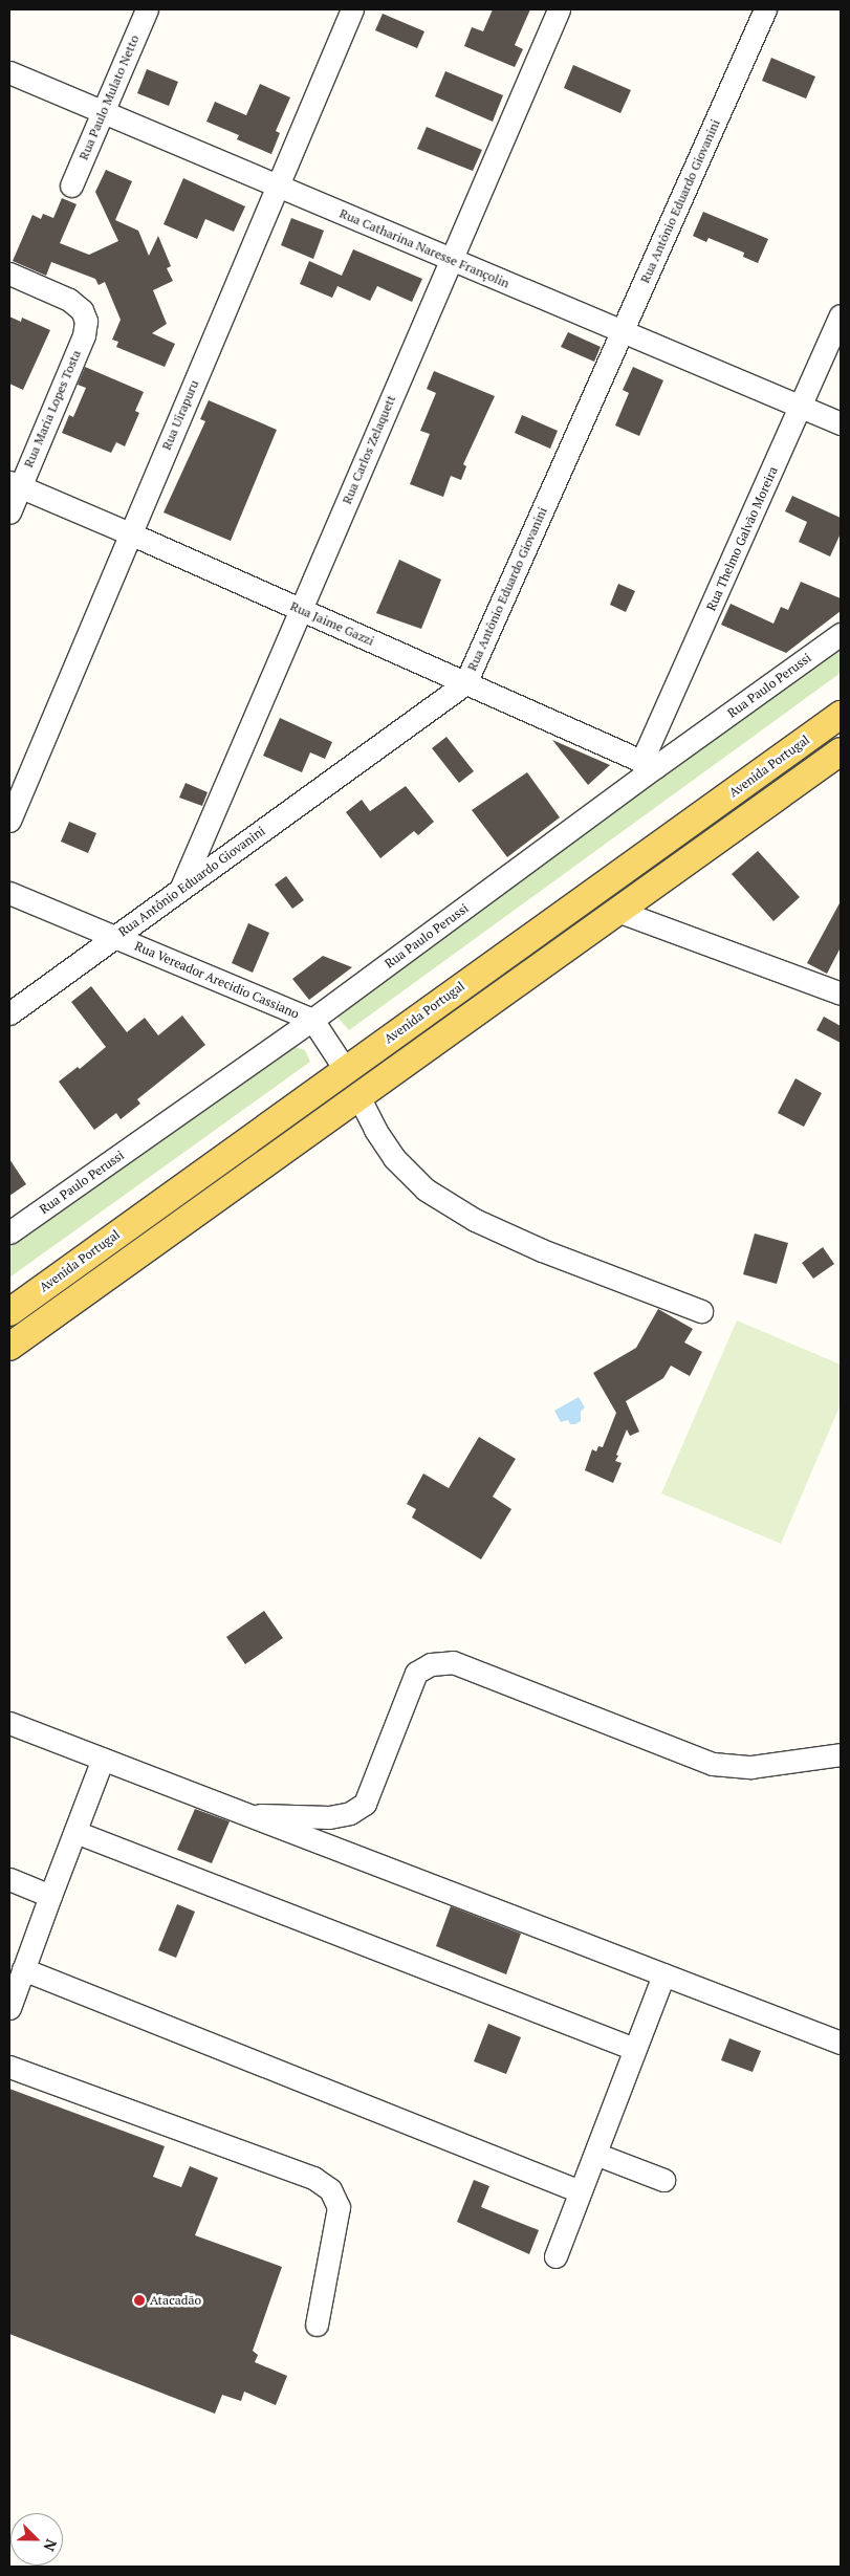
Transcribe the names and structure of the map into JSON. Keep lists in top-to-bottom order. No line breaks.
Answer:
{"streets":{"main road":["Avenida Portugal"],"street":["Rua Paulo Mulato Netto","Rua Antônio Eduardo Giovanini","Rua Catharina Naresse Françolin","Rua Maria Lopes Tosta","Rua Uirapuru","Rua Carlos Zelaquett","Rua Thelmo Galvão Moreira","Rua Jaime Gazzi","Rua Paulo Perussi","Rua Vereador Arecidio Cassiano"]},"crossings":[["Rua Paulo Mulato Netto","Rua Catharina Naresse Françolin"],["Rua Antônio Eduardo Giovanini","Rua Catharina Naresse Françolin"],["Rua Antônio Eduardo Giovanini","Rua Carlos Zelaquett"],["Rua Antônio Eduardo Giovanini","Rua Jaime Gazzi"],["Rua Antônio Eduardo Giovanini","Rua Vereador Arecidio Cassiano"],["Rua Catharina Naresse Françolin","Rua Uirapuru"],["Rua Catharina Naresse Françolin","Rua Carlos Zelaquett"],["Rua Catharina Naresse Françolin","Rua Thelmo Galvão Moreira"],["Rua Maria Lopes Tosta","Rua Jaime Gazzi"],["Rua Uirapuru","Rua Jaime Gazzi"],["Rua Carlos Zelaquett","Rua Jaime Gazzi"],["Rua Thelmo Galvão Moreira","Rua Jaime Gazzi"],["Rua Thelmo Galvão Moreira","Rua Paulo Perussi"],["Rua Jaime Gazzi","Rua Paulo Perussi"],["Rua Paulo Perussi","Rua Vereador Arecidio Cassiano"],["Avenida Portugal","Rua Vereador Arecidio Cassiano"]],"places":["Atacadão"],"north":"bottom right"}
